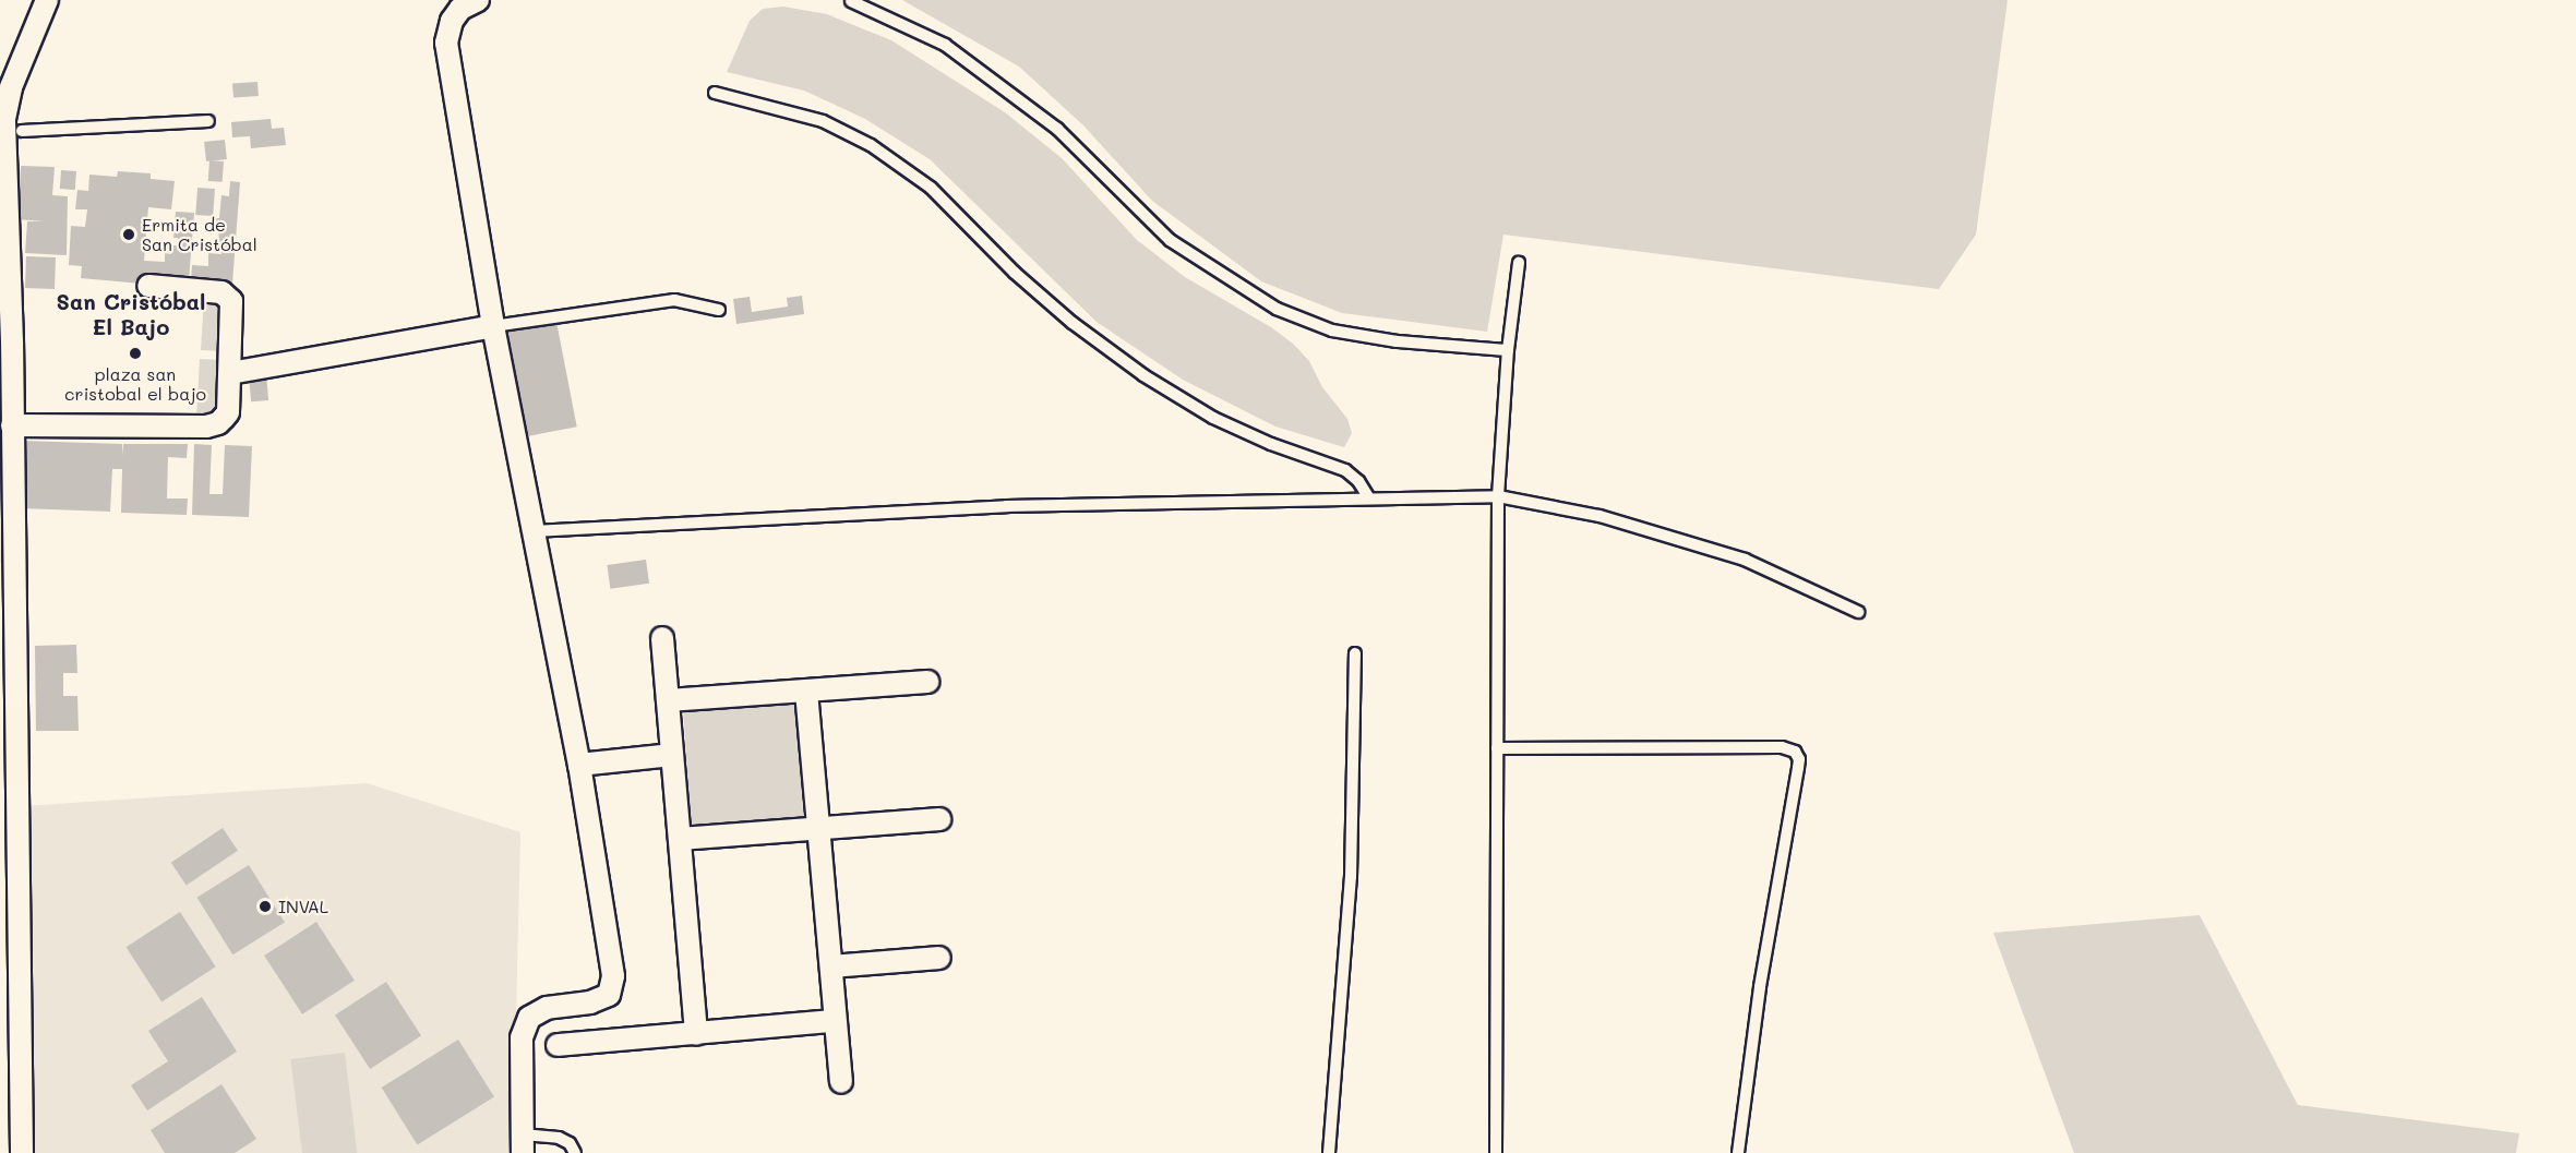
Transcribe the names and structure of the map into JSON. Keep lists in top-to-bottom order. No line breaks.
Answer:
{"districts":["San Cristóbal El Bajo"],"places":["Ermita de San Cristóbal","plaza san cristobal el bajo","INVAL"]}
